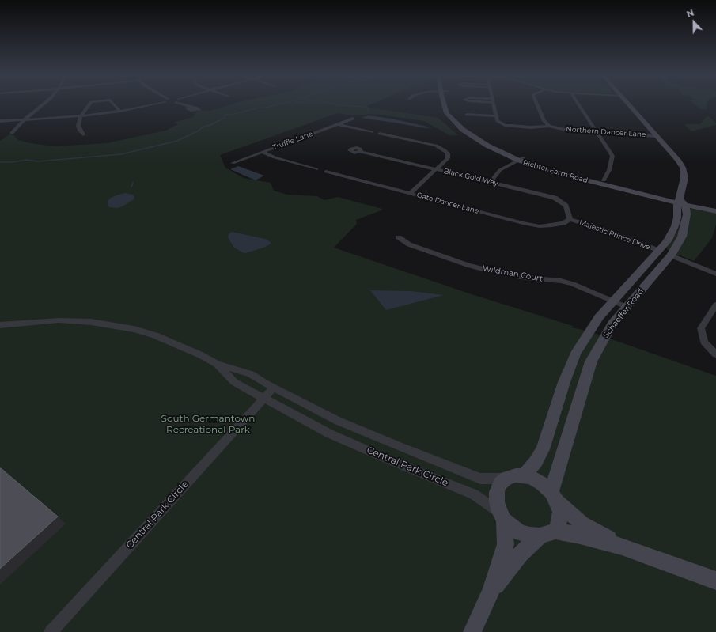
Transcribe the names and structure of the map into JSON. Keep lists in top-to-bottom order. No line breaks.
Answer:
{"streets":{"street":["Northern Dancer Lane","Truffle Lane","Richter Farm Road","Black Gold Way","Gate Dancer Lane","Majestic Prince Drive","Wildman Court","Schaeffer Road","Central Park Circle"]},"crossings":[["Northern Dancer Lane","Schaeffer Road"],["Truffle Lane","Gate Dancer Lane"],["Richter Farm Road","Schaeffer Road"],["Black Gold Way","Gate Dancer Lane"],["Black Gold Way","Majestic Prince Drive"],["Gate Dancer Lane","Majestic Prince Drive"],["Majestic Prince Drive","Schaeffer Road"],["Wildman Court","Schaeffer Road"],["Schaeffer Road","Central Park Circle"]],"parks":["South Germantown Recreational Park"],"north":"top"}
